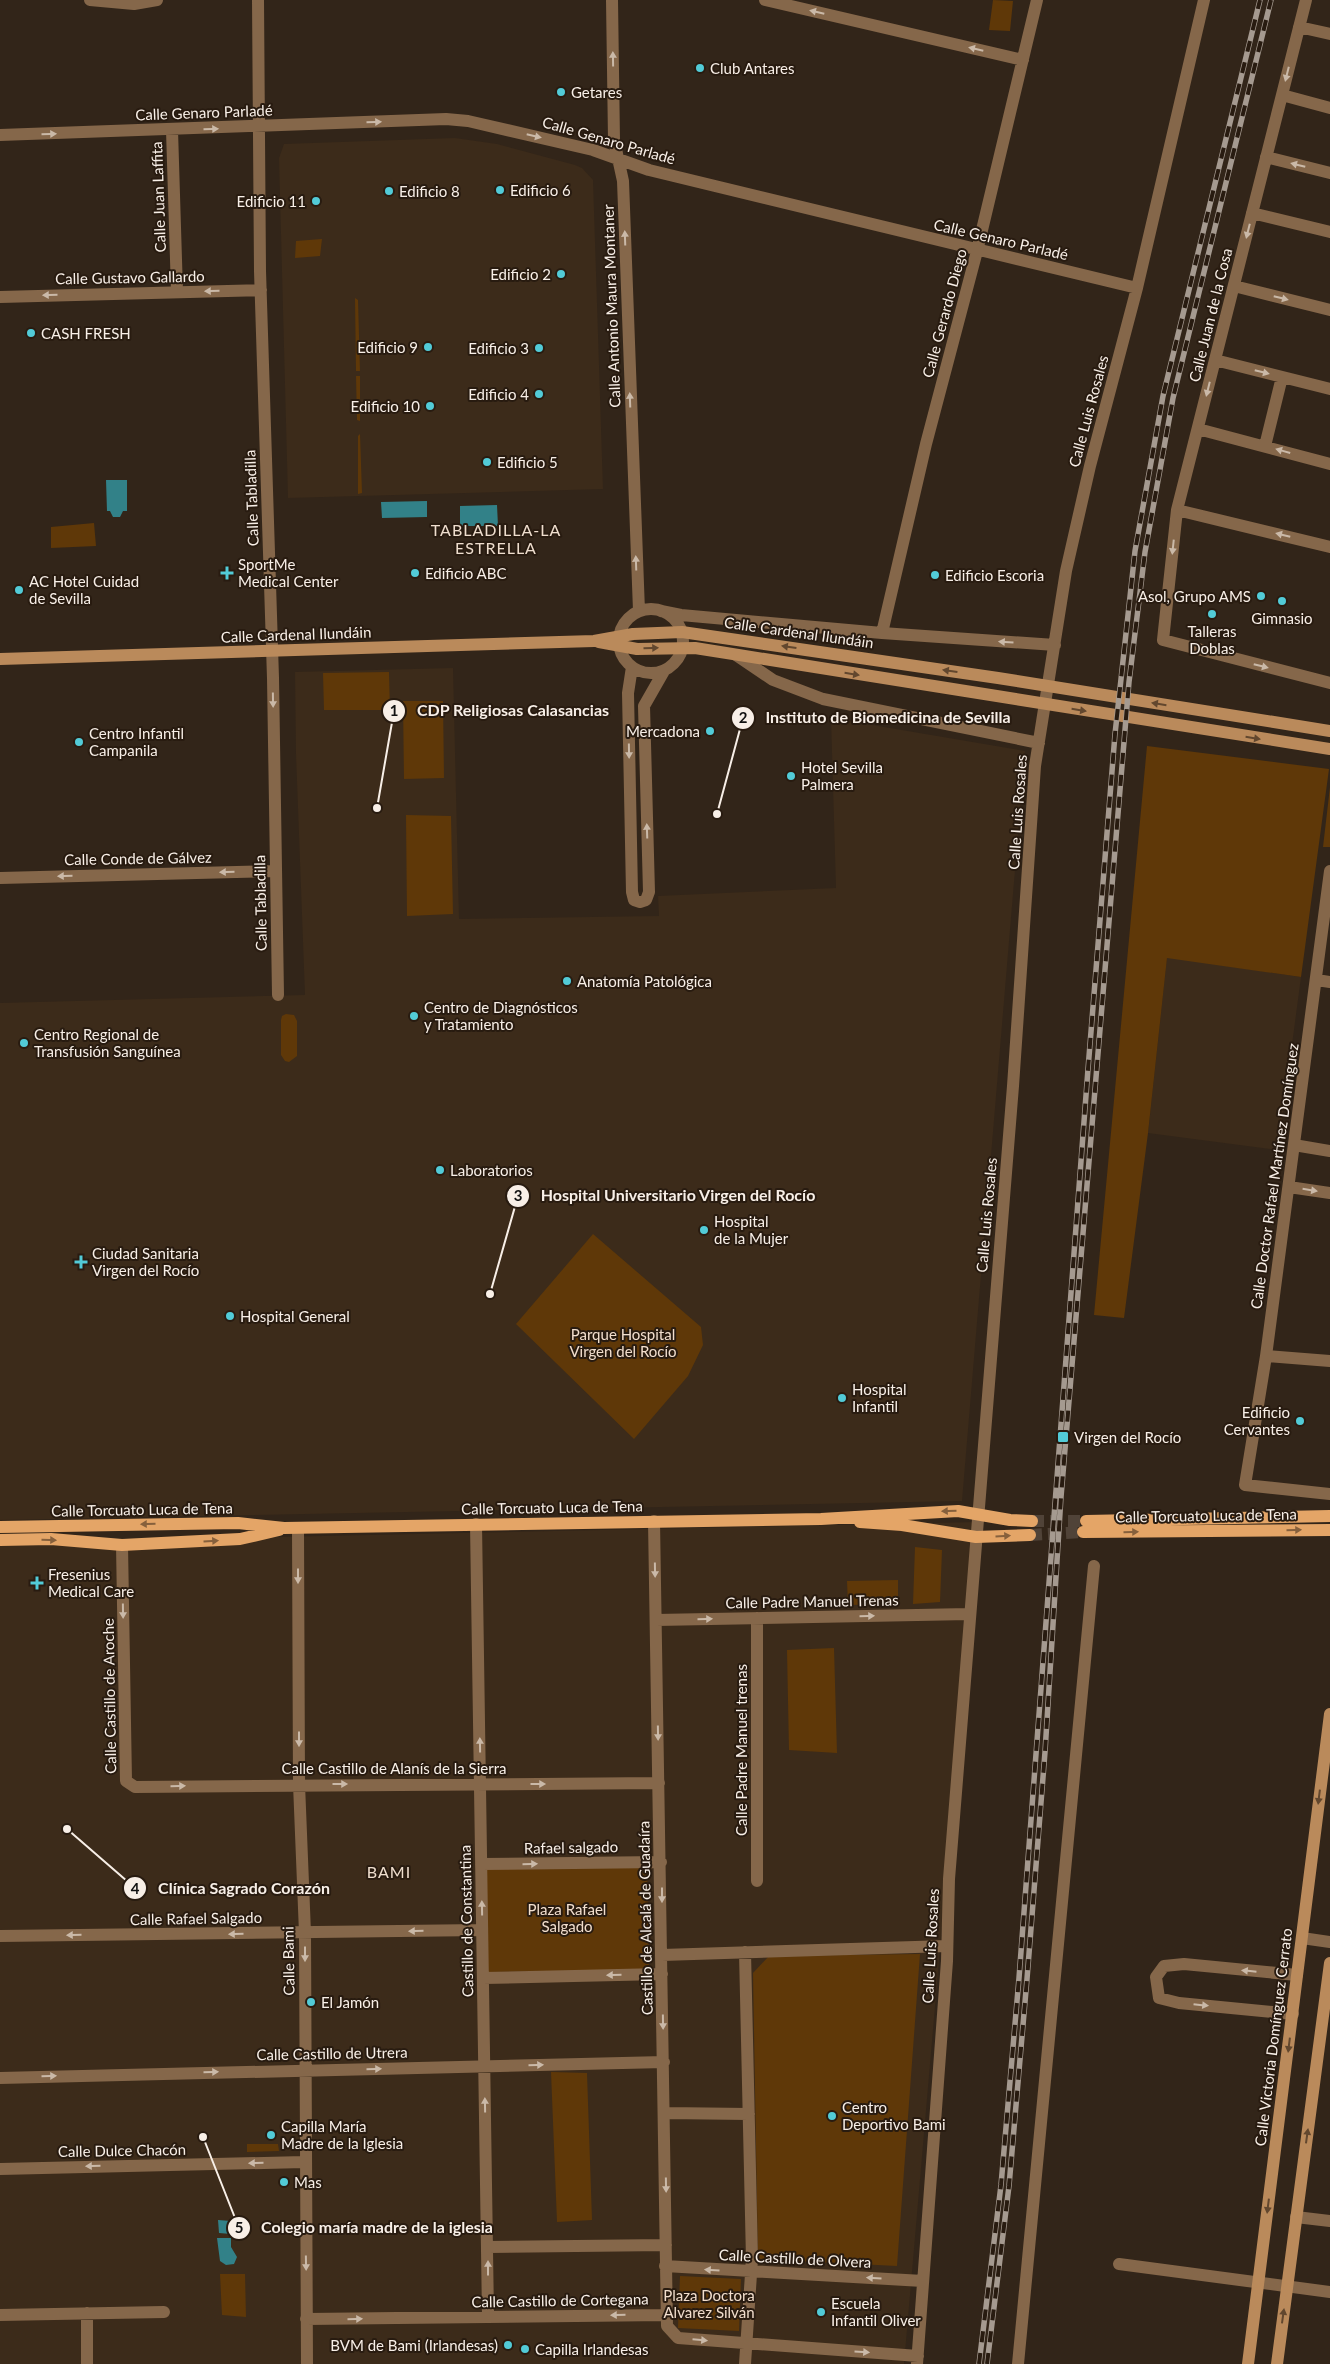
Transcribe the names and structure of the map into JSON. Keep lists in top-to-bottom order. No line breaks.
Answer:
{"streets":{"main road":["Calle Cardenal Ilundáin","Calle Torcuato Luca de Tena","Calle Victoria Domínguez Cerrato"],"street":["Calle Genaro Parladé","Calle Juan Laffita","Calle Gustavo Gallardo","Calle Antonio Maura Montaner","Calle Gerardo Diego","Calle Juan de la Cosa","Calle Luis Rosales","Calle Tabladilla","Calle Conde de Gálvez","Calle Doctor Rafael Martínez Domínguez","Calle Padre Manuel Trenas","Calle Castillo de Aroche","Calle Padre Manuel trenas","Calle Castillo de Alanís de la Sierra","Rafael salgado","Calle Rafael Salgado","Castillo de Alcalá de Guadaíra","Castillo de Constantina","Calle Bami","Calle Castillo de Utrera","Calle Dulce Chacón","Calle Castillo de Olvera","Calle Castillo de Cortegana"]},"crossings":[["Calle Genaro Parladé","Calle Juan Laffita"],["Calle Genaro Parladé","Calle Antonio Maura Montaner"],["Calle Genaro Parladé","Calle Gerardo Diego"],["Calle Genaro Parladé","Calle Luis Rosales"],["Calle Genaro Parladé","Calle Tabladilla"],["Calle Juan Laffita","Calle Gustavo Gallardo"],["Calle Gustavo Gallardo","Calle Tabladilla"],["Calle Antonio Maura Montaner","Calle Cardenal Ilundáin"],["Calle Gerardo Diego","Calle Cardenal Ilundáin"],["Calle Luis Rosales","Calle Cardenal Ilundáin"],["Calle Luis Rosales","Calle Torcuato Luca de Tena"],["Calle Luis Rosales","Calle Padre Manuel Trenas"],["Calle Luis Rosales","Calle Castillo de Olvera"],["Calle Luis Rosales","Calle Castillo de Cortegana"],["Calle Tabladilla","Calle Cardenal Ilundáin"],["Calle Tabladilla","Calle Conde de Gálvez"],["Calle Torcuato Luca de Tena","Calle Castillo de Aroche"],["Calle Torcuato Luca de Tena","Castillo de Alcalá de Guadaíra"],["Calle Torcuato Luca de Tena","Castillo de Constantina"],["Calle Torcuato Luca de Tena","Calle Bami"],["Calle Padre Manuel Trenas","Calle Padre Manuel trenas"],["Calle Padre Manuel Trenas","Castillo de Alcalá de Guadaíra"],["Calle Castillo de Aroche","Calle Castillo de Alanís de la Sierra"],["Calle Castillo de Alanís de la Sierra","Castillo de Alcalá de Guadaíra"],["Calle Castillo de Alanís de la Sierra","Castillo de Constantina"],["Calle Castillo de Alanís de la Sierra","Calle Bami"],["Rafael salgado","Castillo de Alcalá de Guadaíra"],["Rafael salgado","Castillo de Constantina"],["Calle Rafael Salgado","Castillo de Constantina"],["Calle Rafael Salgado","Calle Bami"],["Castillo de Alcalá de Guadaíra","Calle Castillo de Utrera"],["Castillo de Alcalá de Guadaíra","Calle Castillo de Olvera"],["Castillo de Alcalá de Guadaíra","Calle Castillo de Cortegana"],["Castillo de Constantina","Calle Castillo de Utrera"],["Castillo de Constantina","Calle Castillo de Cortegana"],["Calle Bami","Calle Castillo de Utrera"],["Calle Bami","Calle Dulce Chacón"],["Calle Bami","Calle Castillo de Cortegana"]],"one_way":["Calle Genaro Parladé","Calle Gustavo Gallardo","Calle Antonio Maura Montaner","Calle Conde de Gálvez","Calle Padre Manuel Trenas","Calle Castillo de Aroche","Calle Castillo de Alanís de la Sierra","Rafael salgado","Calle Rafael Salgado","Castillo de Constantina","Calle Bami","Calle Castillo de Utrera","Calle Dulce Chacón","Calle Castillo de Olvera"],"districts":["TABLADILLA-LA ESTRELLA","BAMI"],"parks":["Parque Hospital Virgen del Rocío","Plaza Rafael Salgado","Plaza Doctora Alvarez Silván"],"places":{"other":["Club Antares","Getares","Edificio 6","Edificio 8","Edificio 11","Edificio 2","CASH FRESH","Edificio 9","Edificio 3","Edificio 4","Edificio 10","Edificio 5","Edificio ABC","Edificio Escoria","AC Hotel Cuidad de Sevilla","Asol, Grupo AMS","Gimnasio","Talleras Doblas","Mercadona","Centro Infantil Campanila","Hotel Sevilla Palmera","CDP Religiosas Calasancias","Instituto de Biomedicina de Sevilla","Anatomía Patológica","Centro de Diagnósticos y Tratamiento","Centro Regional de Transfusión Sanguínea","Laboratorios","Hospital de la Mujer","Hospital Universitario Virgen del Rocío","Hospital General","Hospital Infantil","Edificio Cervantes","Clínica Sagrado Corazón","El Jamón","Centro Deportivo Bami","Capilla María Madre de la Iglesia","Colegio maría madre de la iglesia","Mas","Escuela Infantil Oliver","BVM de Bami (Irlandesas)","Capilla Irlandesas"],"health":["SportMe Medical Center","Ciudad Sanitaria Virgen del Rocío","Fresenius Medical Care"],"transit":["Virgen del Rocío"]}}
